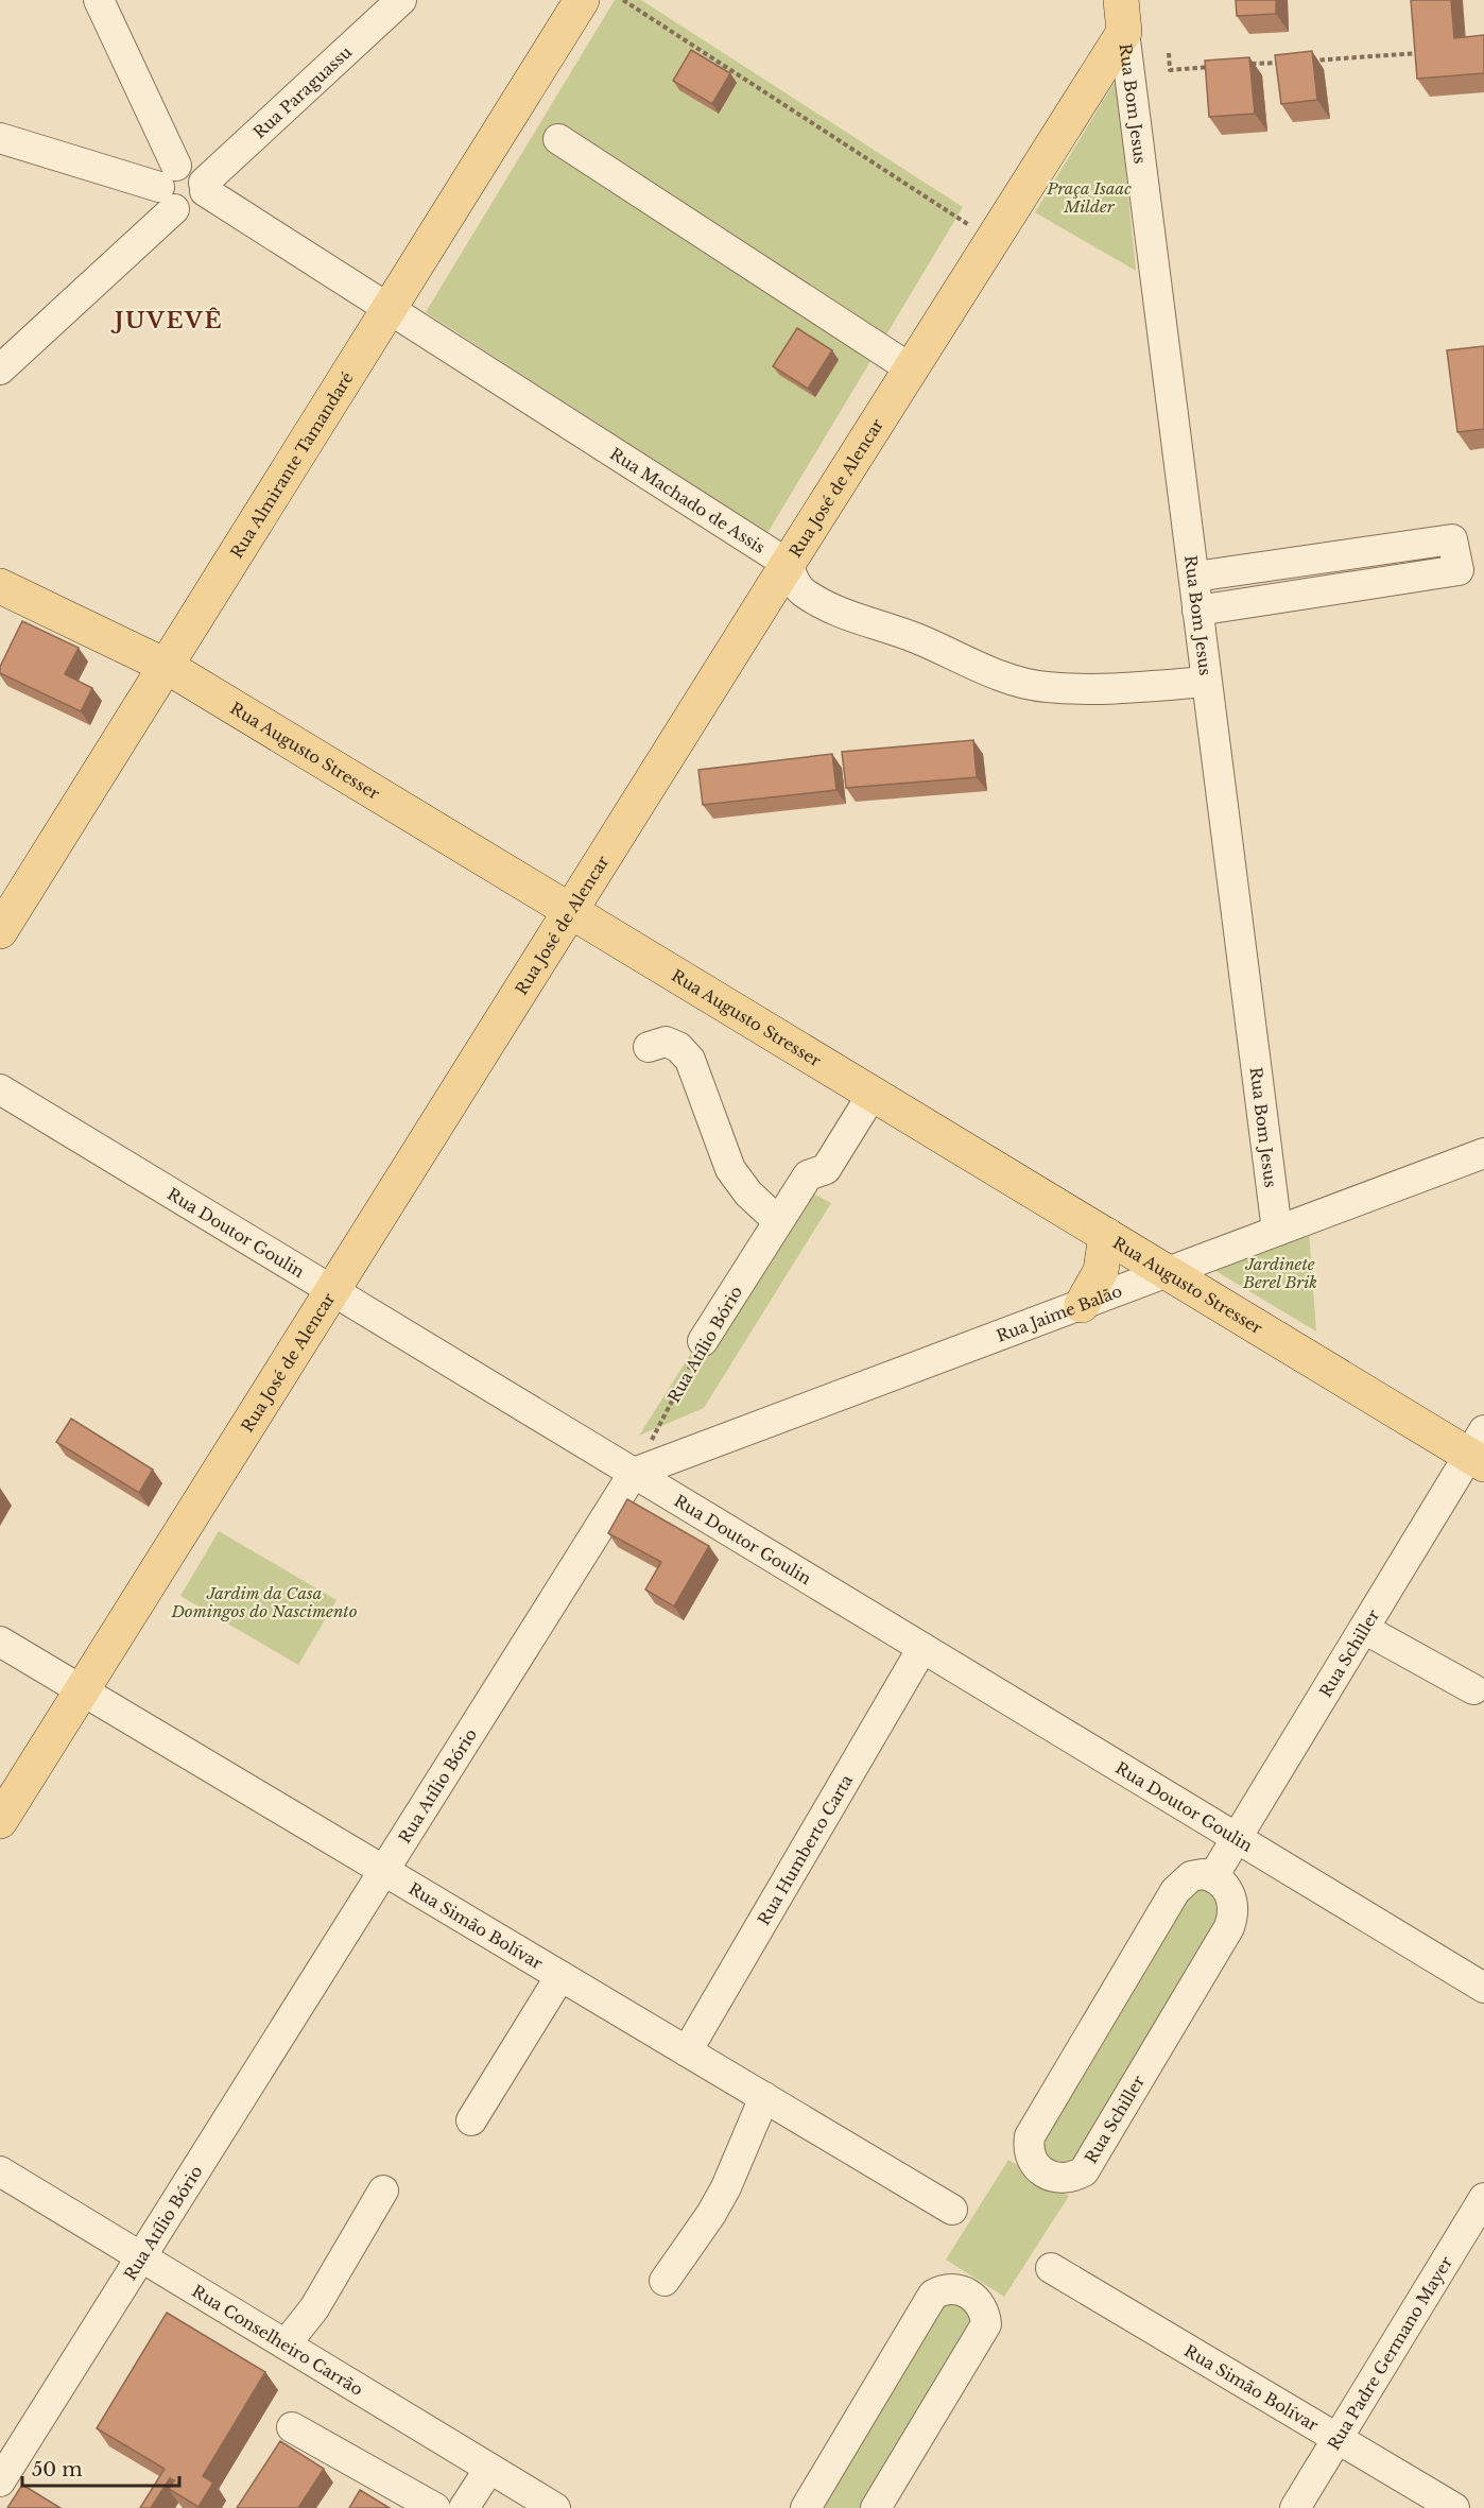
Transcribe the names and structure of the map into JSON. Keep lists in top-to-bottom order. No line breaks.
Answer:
{"streets":{"main road":["Rua Almirante Tamandaré","Rua José de Alencar","Rua Augusto Stresser"],"street":["Rua Paraguassu","Rua Bom Jesus","Rua Machado de Assis","Rua Doutor Goulin","Rua Jaime Balão","Rua Atílio Bório","Rua Schiller","Rua Humberto Carta","Rua Simão Bolívar","Rua Conselheiro Carrão","Rua Padre Germano Mayer"]},"crossings":[["Rua Paraguassu","Rua Machado de Assis"],["Rua Bom Jesus","Rua José de Alencar"],["Rua Bom Jesus","Rua Machado de Assis"],["Rua Bom Jesus","Rua Jaime Balão"],["Rua Almirante Tamandaré","Rua Machado de Assis"],["Rua Almirante Tamandaré","Rua Augusto Stresser"],["Rua José de Alencar","Rua Machado de Assis"],["Rua José de Alencar","Rua Augusto Stresser"],["Rua José de Alencar","Rua Doutor Goulin"],["Rua José de Alencar","Rua Simão Bolívar"],["Rua Augusto Stresser","Rua Jaime Balão"],["Rua Augusto Stresser","Rua Atílio Bório"],["Rua Augusto Stresser","Rua Schiller"],["Rua Doutor Goulin","Rua Jaime Balão"],["Rua Doutor Goulin","Rua Atílio Bório"],["Rua Doutor Goulin","Rua Schiller"],["Rua Doutor Goulin","Rua Humberto Carta"],["Rua Jaime Balão","Rua Atílio Bório"],["Rua Atílio Bório","Rua Simão Bolívar"],["Rua Atílio Bório","Rua Conselheiro Carrão"],["Rua Humberto Carta","Rua Simão Bolívar"],["Rua Simão Bolívar","Rua Padre Germano Mayer"]],"districts":["JUVEVÊ"],"parks":["Praça Isaac Milder","Jardinete Berel Brik","Jardim da Casa Domingos do Nascimento"],"scale_bar":"50 m"}
